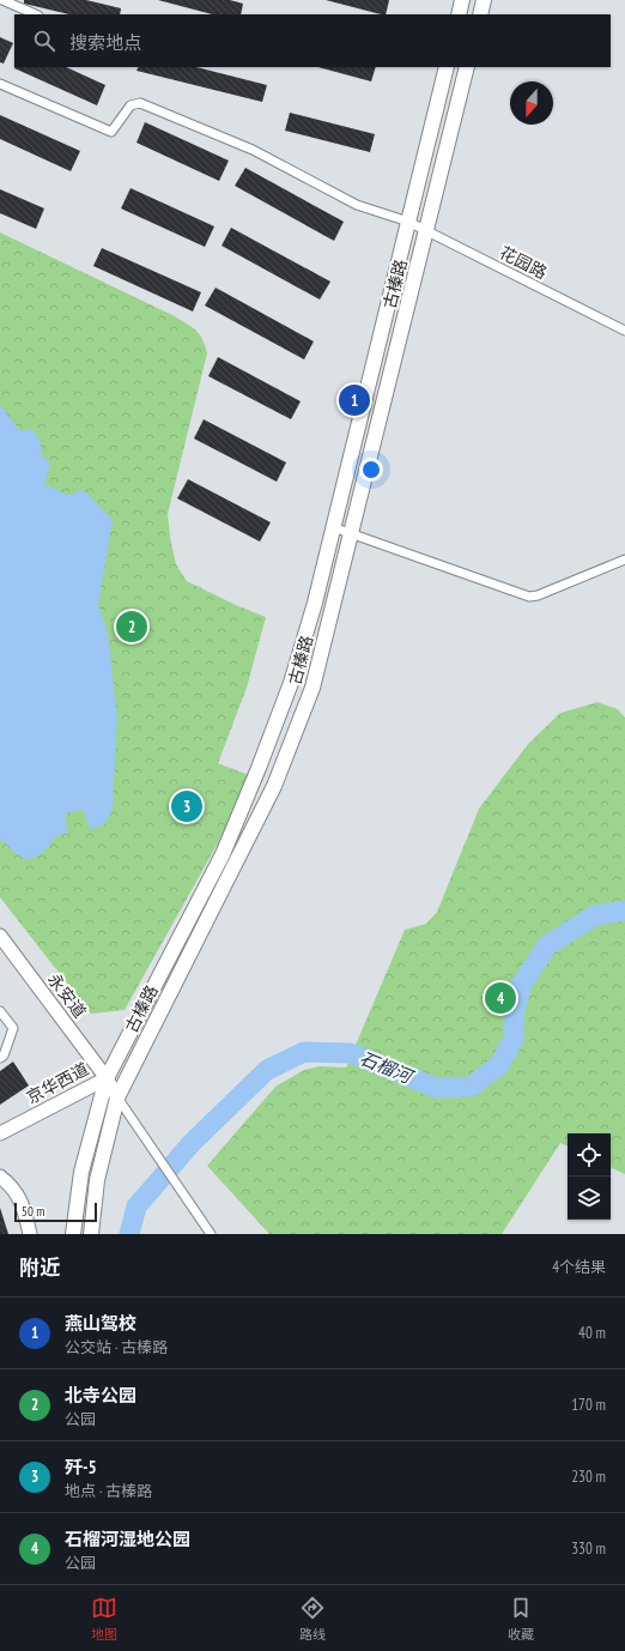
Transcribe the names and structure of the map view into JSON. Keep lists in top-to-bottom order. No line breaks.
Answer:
{"streets":{"main road":["古榛路","永安道","京华西道"],"street":["花园路"]},"crossings":[["花园路","古榛路"],["古榛路","永安道"],["古榛路","京华西道"],["永安道","京华西道"]],"water":["石榴河"],"scale_bar":"50 m","north":"bottom","page":{"search":"搜索地点","pins":["1","2","3","4"],"scale":"50 m","heading":["附近","4个结果"],"list":[{"mark":"1","name":"燕山驾校","note":"公交站 · 古榛路","value":"40 m"},{"mark":"2","name":"北寺公园","note":"公园","value":"170 m"},{"mark":"3","name":"歼-5","note":"地点 · 古榛路","value":"230 m"},{"mark":"4","name":"石榴河湿地公园","note":"公园","value":"330 m"}],"nav":["地图","路线","收藏"]}}
